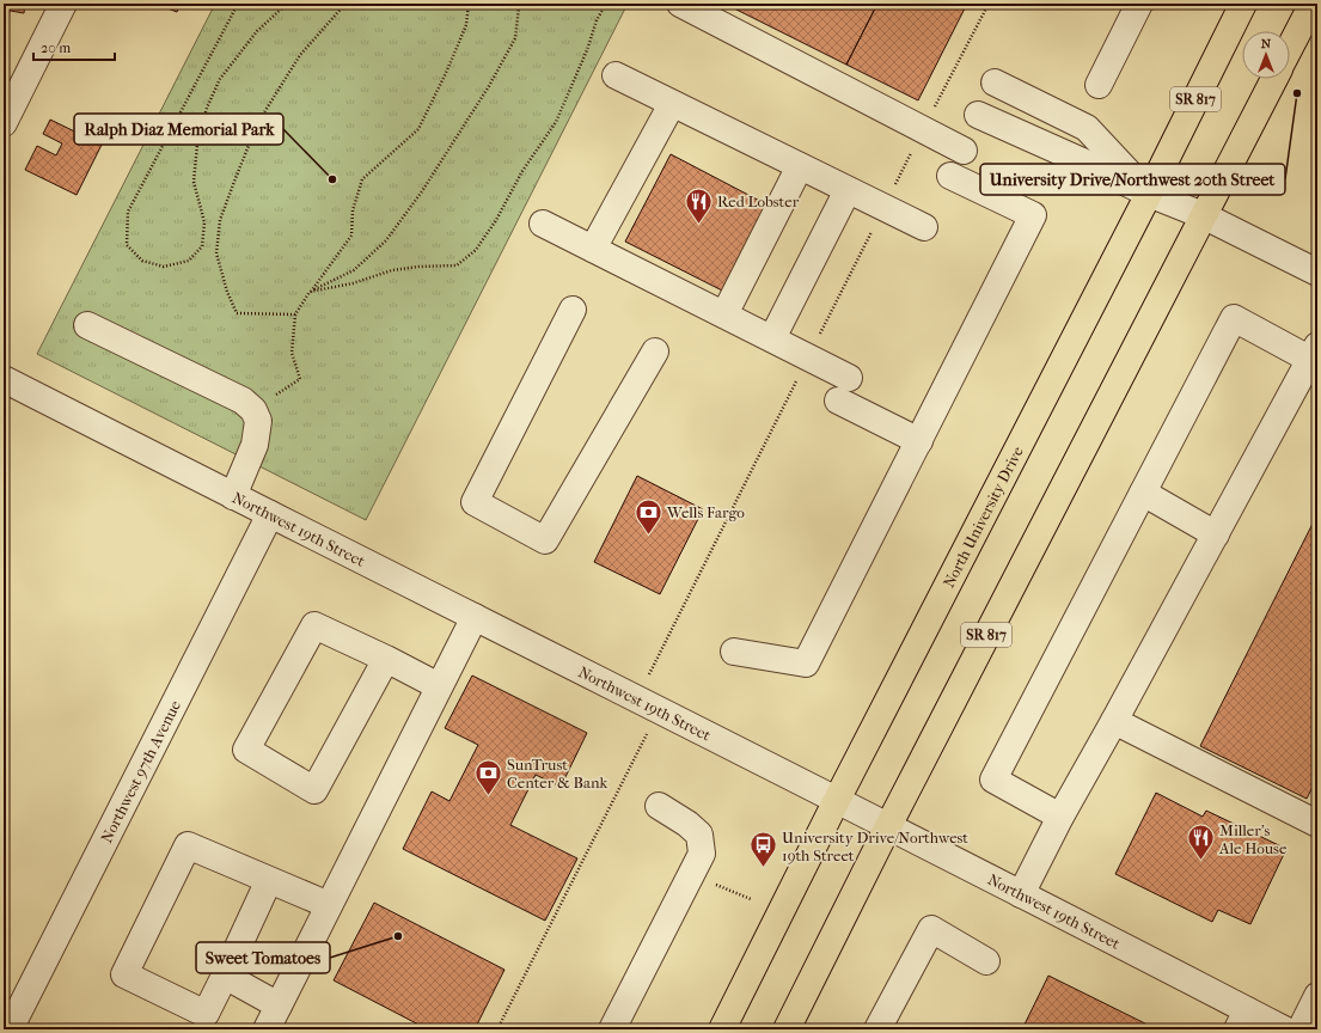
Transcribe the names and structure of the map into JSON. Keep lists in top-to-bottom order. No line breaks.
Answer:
{"streets":{"main road":["SR 817","North University Drive"],"street":["Northwest 19th Street","Northwest 97th Avenue"]},"crossings":[["SR 817","Northwest 19th Street"],["North University Drive","Northwest 19th Street"],["Northwest 19th Street","Northwest 97th Avenue"]],"places":{"other":["University Drive/Northwest 20th Street","Ralph Diaz Memorial Park","Sweet Tomatoes"],"restaurant":["Red Lobster","Miller's Ale House"],"bank":["Wells Fargo","SunTrust Center & Bank"],"bus stop":["University Drive/Northwest 19th Street"]},"scale_bar":"20 m","north":"top"}
